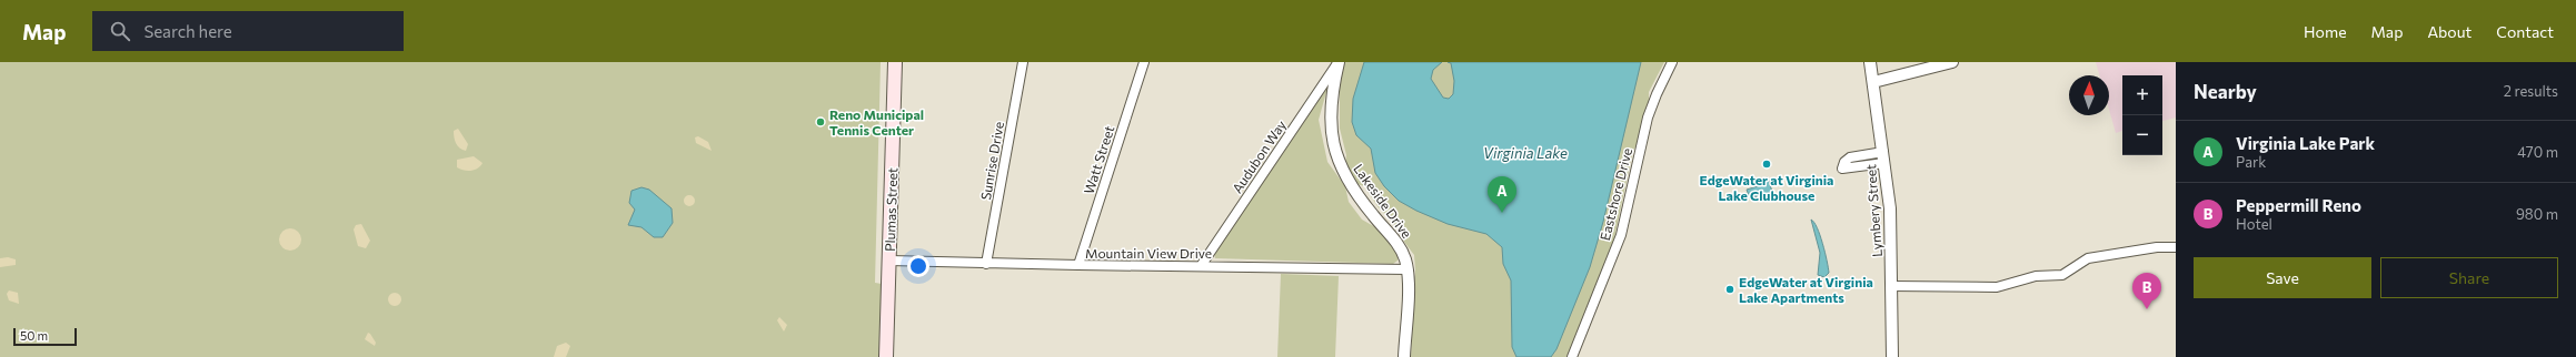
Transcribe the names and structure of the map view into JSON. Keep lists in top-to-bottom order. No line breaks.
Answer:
{"streets":{"main road":["Plumas Street"],"street":["Audubon Way","Watt Street","Sunrise Drive","Eastshore Drive","Lakeside Drive","Lymbery Street","Mountain View Drive"]},"crossings":[["Audubon Way","Lakeside Drive"],["Audubon Way","Mountain View Drive"],["Watt Street","Mountain View Drive"],["Sunrise Drive","Mountain View Drive"],["Lakeside Drive","Mountain View Drive"],["Plumas Street","Mountain View Drive"]],"water":["Virginia Lake"],"places":["Reno Municipal Tennis Center","EdgeWater at Virginia Lake Clubhouse","EdgeWater at Virginia Lake Apartments"],"scale_bar":"50 m","north":"top","page":{"header":"Map","search":"Search here","nav":["Home","Map","About","Contact"],"heading":["Nearby","2 results"],"map_buttons":["+","−"],"list":[{"mark":"A","name":"Virginia Lake Park","note":"Park","value":"470 m"},{"mark":"B","name":"Peppermill Reno","note":"Hotel","value":"980 m"}],"pins":["A","B"],"buttons":["Save","Share"],"scale":"50 m"}}
